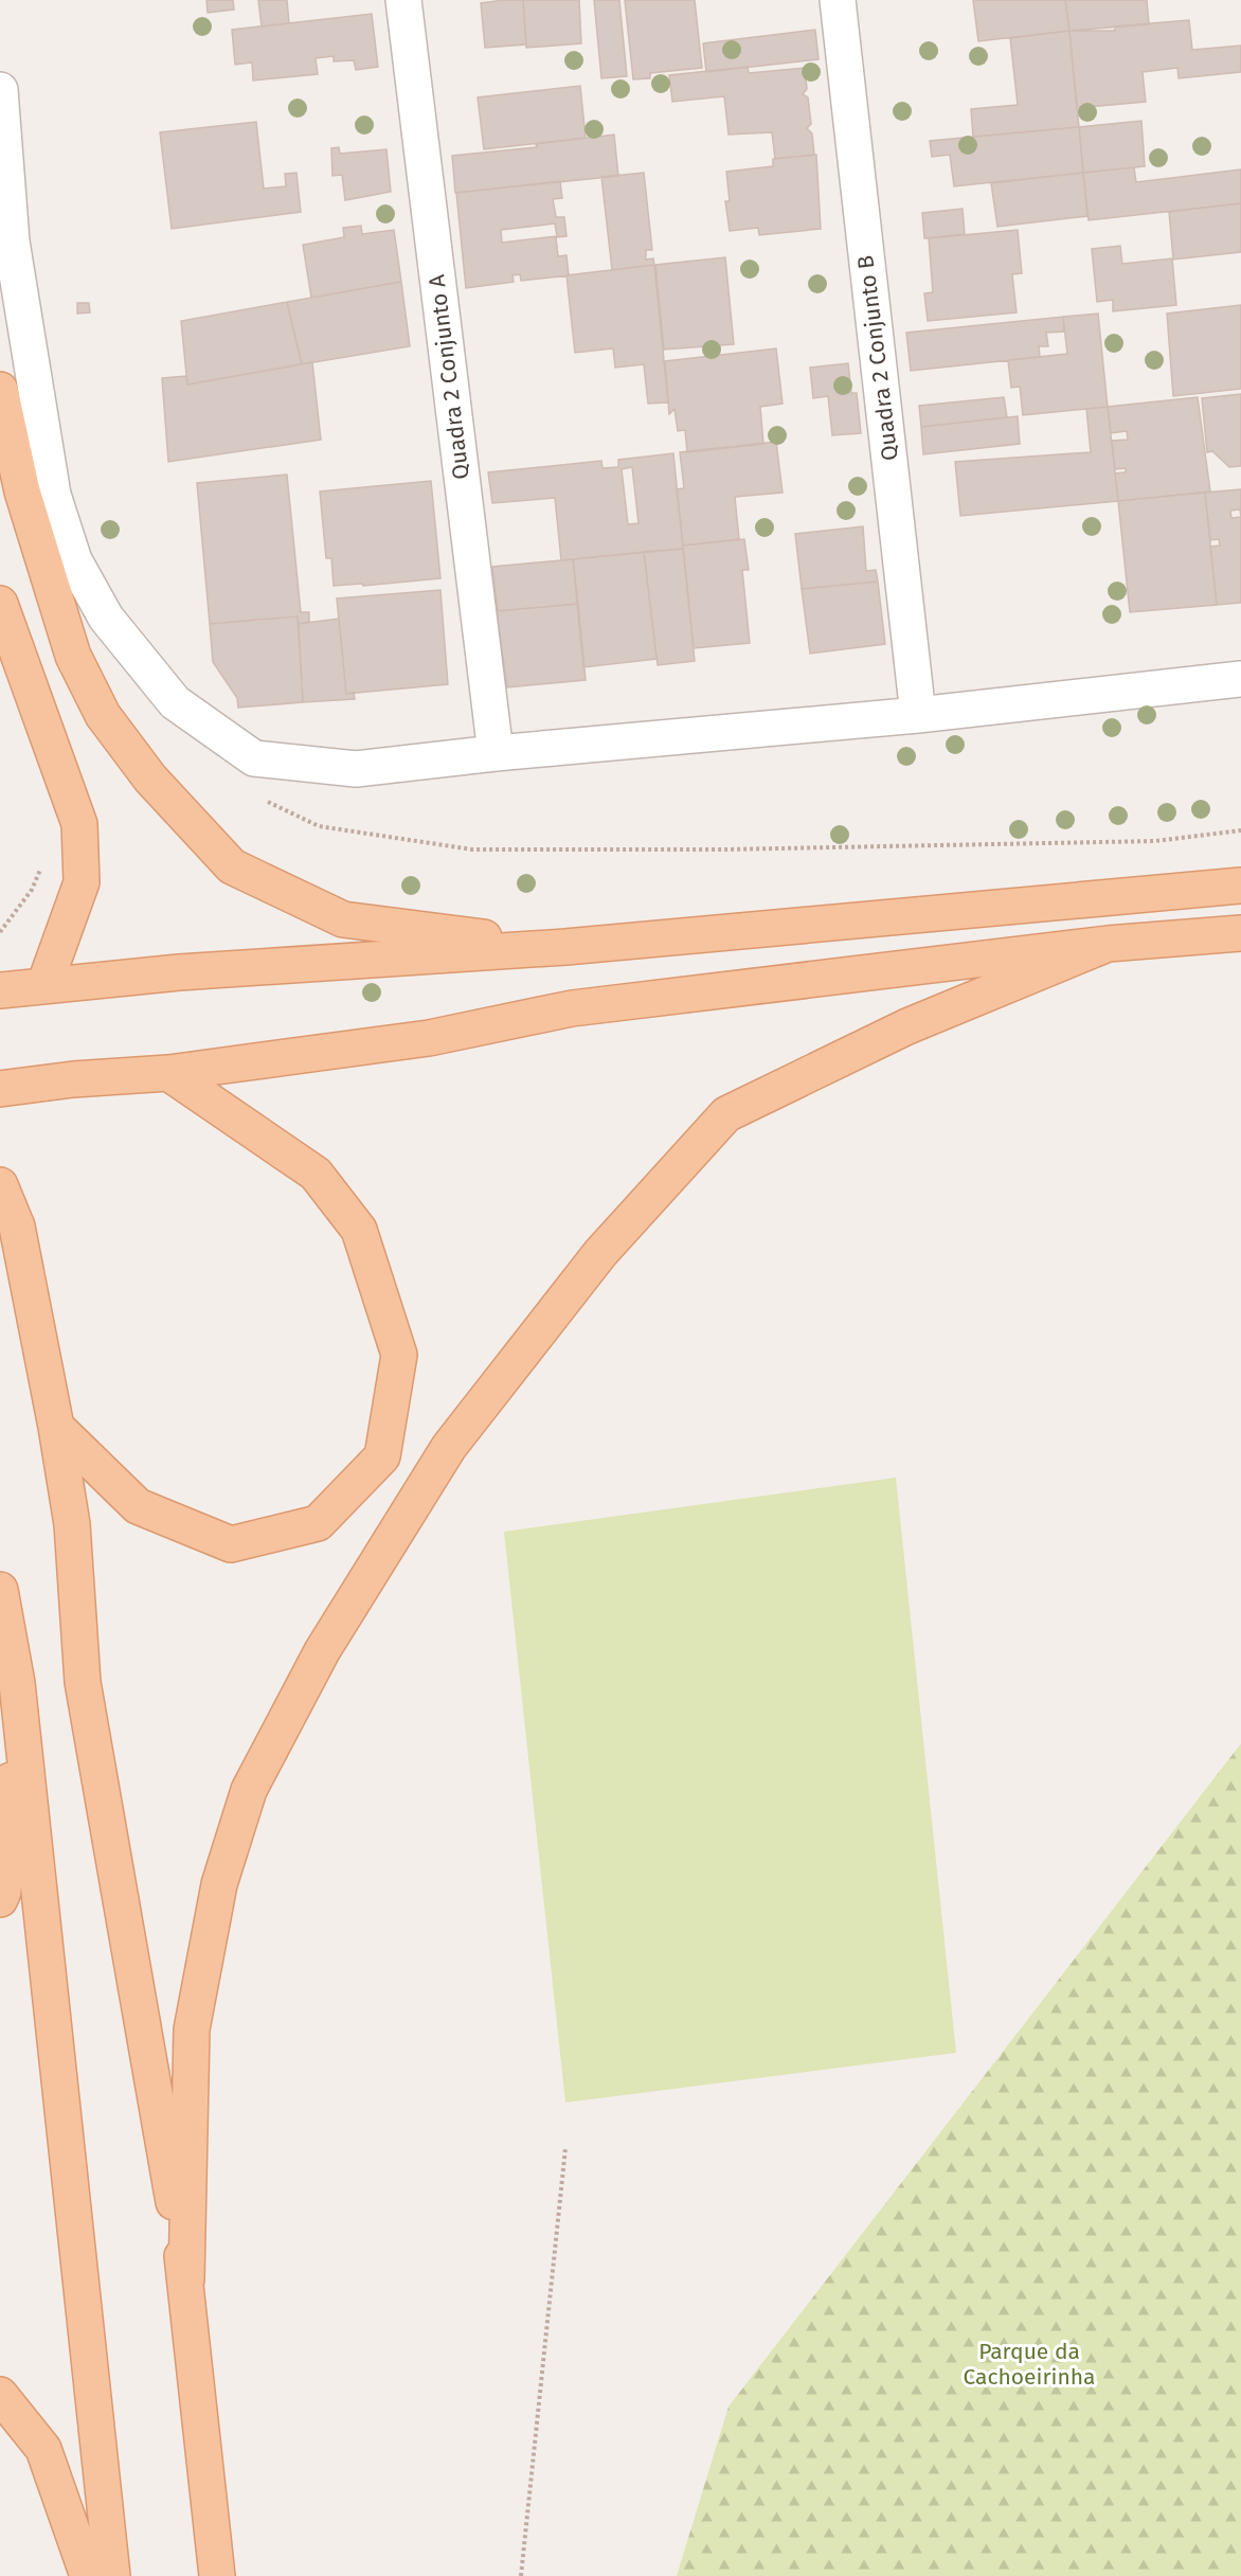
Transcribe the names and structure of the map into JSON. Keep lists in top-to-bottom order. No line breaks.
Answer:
{"streets":{"street":["Quadra 2 Conjunto B","Quadra 2 Conjunto A"]},"parks":["Parque da Cachoeirinha"]}
